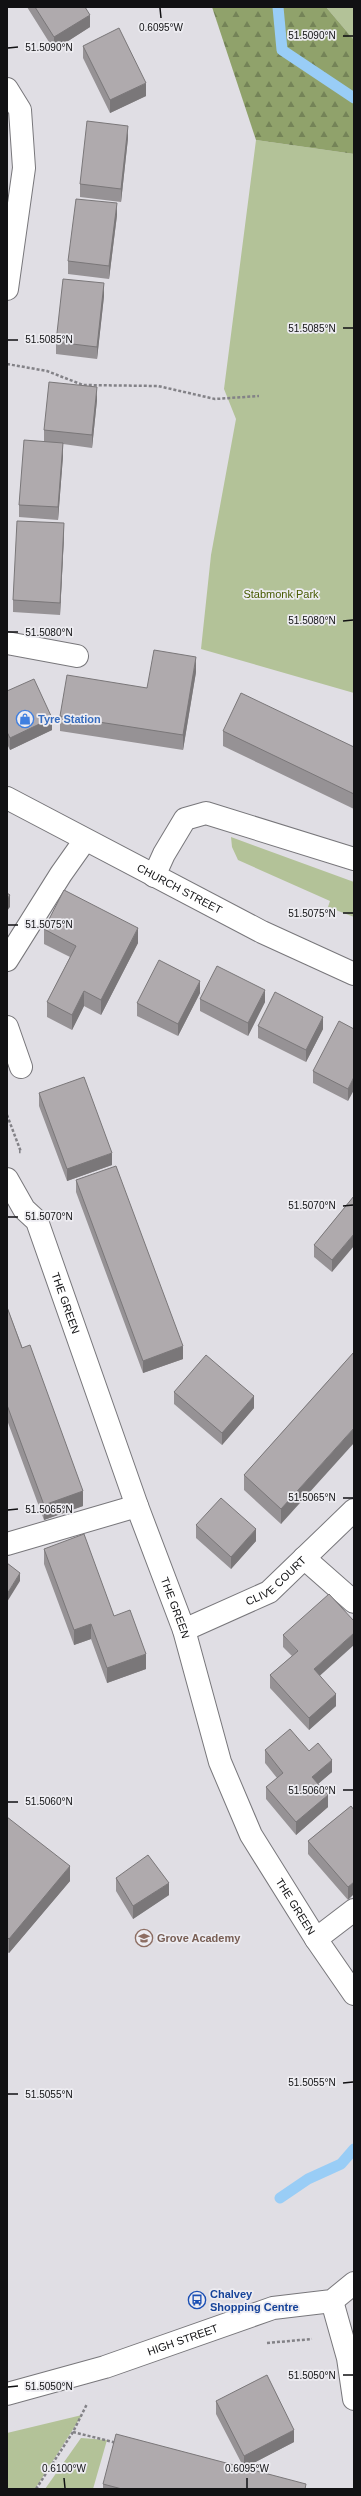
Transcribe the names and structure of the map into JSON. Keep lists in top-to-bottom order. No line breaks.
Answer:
{"streets":{"street":["CHURCH STREET","THE GREEN","CLIVE COURT","HIGH STREET"]},"crossings":[["THE GREEN","CLIVE COURT"]],"parks":["Stabmonk Park"],"places":{"shop":["Tyre Station"],"school or university":["Grove Academy"],"bus stop":["Chalvey Shopping Centre"]},"coordinates":["0.6095°W","51.5090°N","51.5085°N","51.5080°N","51.5075°N","51.5070°N","51.5065°N","51.5060°N","51.5055°N","51.5050°N","0.6100°W"]}
